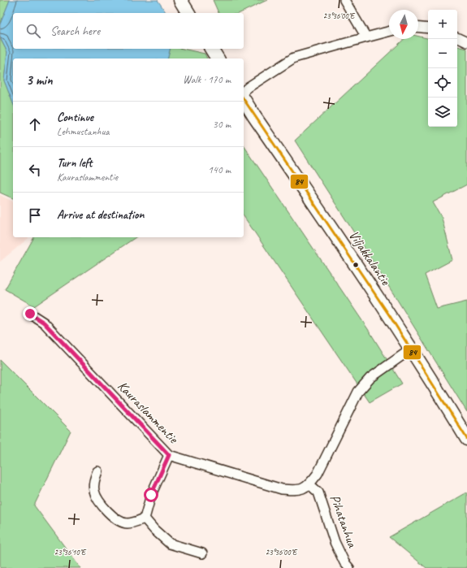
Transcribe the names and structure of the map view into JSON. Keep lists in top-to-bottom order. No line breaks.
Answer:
{"streets":{"main road":["Viljakkalantie"],"street":["Kauraslammentie","Pihatanhua"]},"crossings":[["Kauraslammentie","Pihatanhua"]],"lines":["transit line 84"],"north":"bottom","page":{"map_buttons":["+","−"],"search":"Search here","heading":["3 min","Walk · 170 m"],"list":[["Continue","Lehmustanhua","30 m"],["Turn left","Kauraslammentie","140 m"],"Arrive at destination"]},"coordinates":["23°36'00\"E","23°36'10\"E"]}
